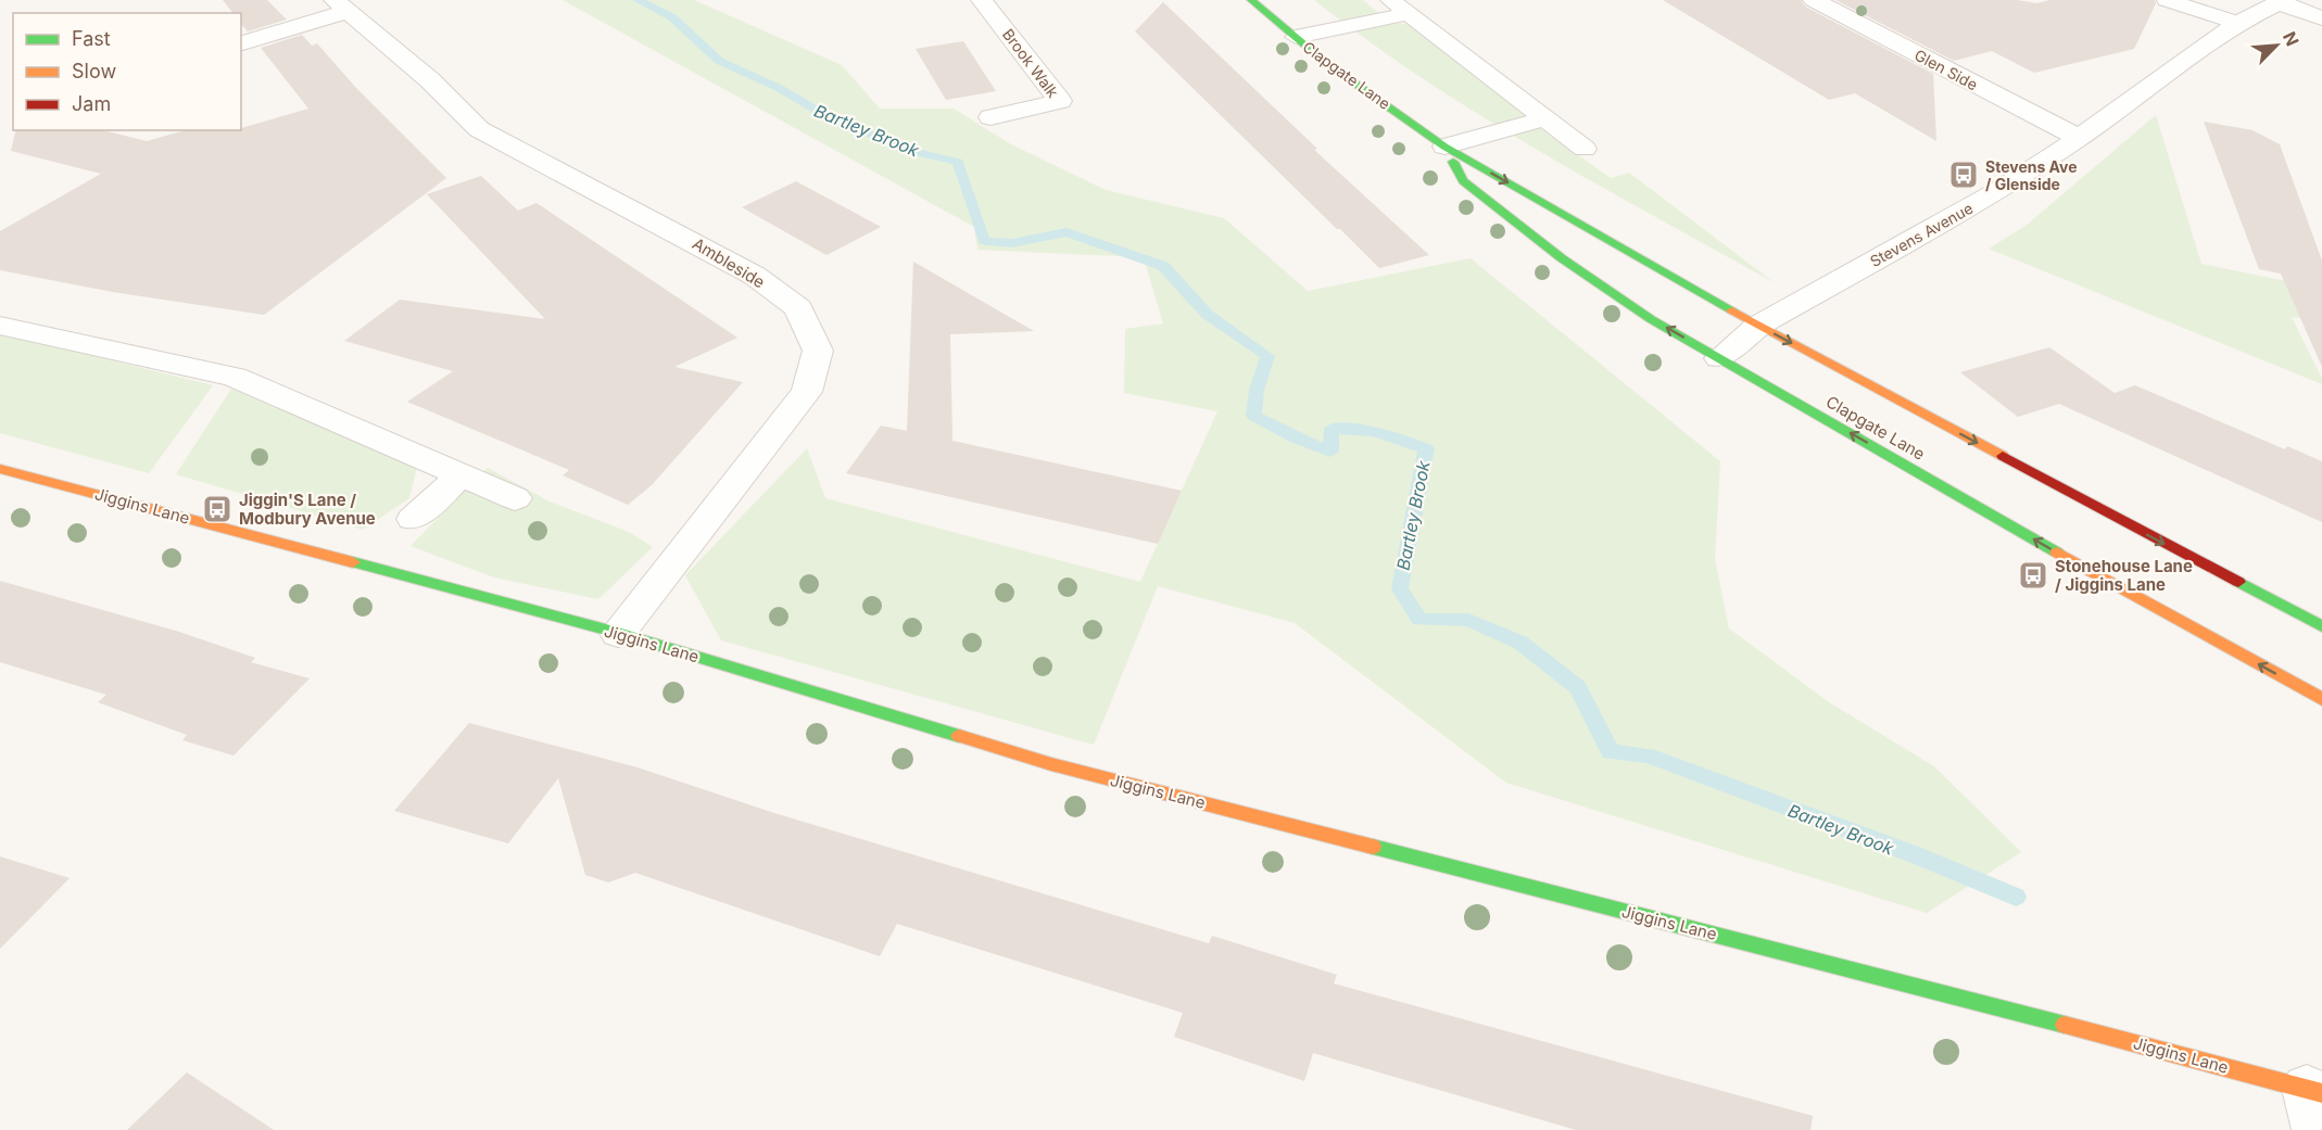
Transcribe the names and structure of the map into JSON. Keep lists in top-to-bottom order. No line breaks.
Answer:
{"streets":{"street":["Brook Walk","Glen Side","Clapgate Lane","Stevens Avenue","Ambleside","Jiggins Lane"]},"crossings":[["Glen Side","Stevens Avenue"],["Clapgate Lane","Stevens Avenue"],["Ambleside","Jiggins Lane"]],"water":["Bartley Brook"],"places":{"bus stop":["Stevens Ave / Glenside","Jiggin'S Lane / Modbury Avenue","Stonehouse Lane / Jiggins Lane"]},"legend":["Fast","Slow","Jam"],"north":"top right"}
